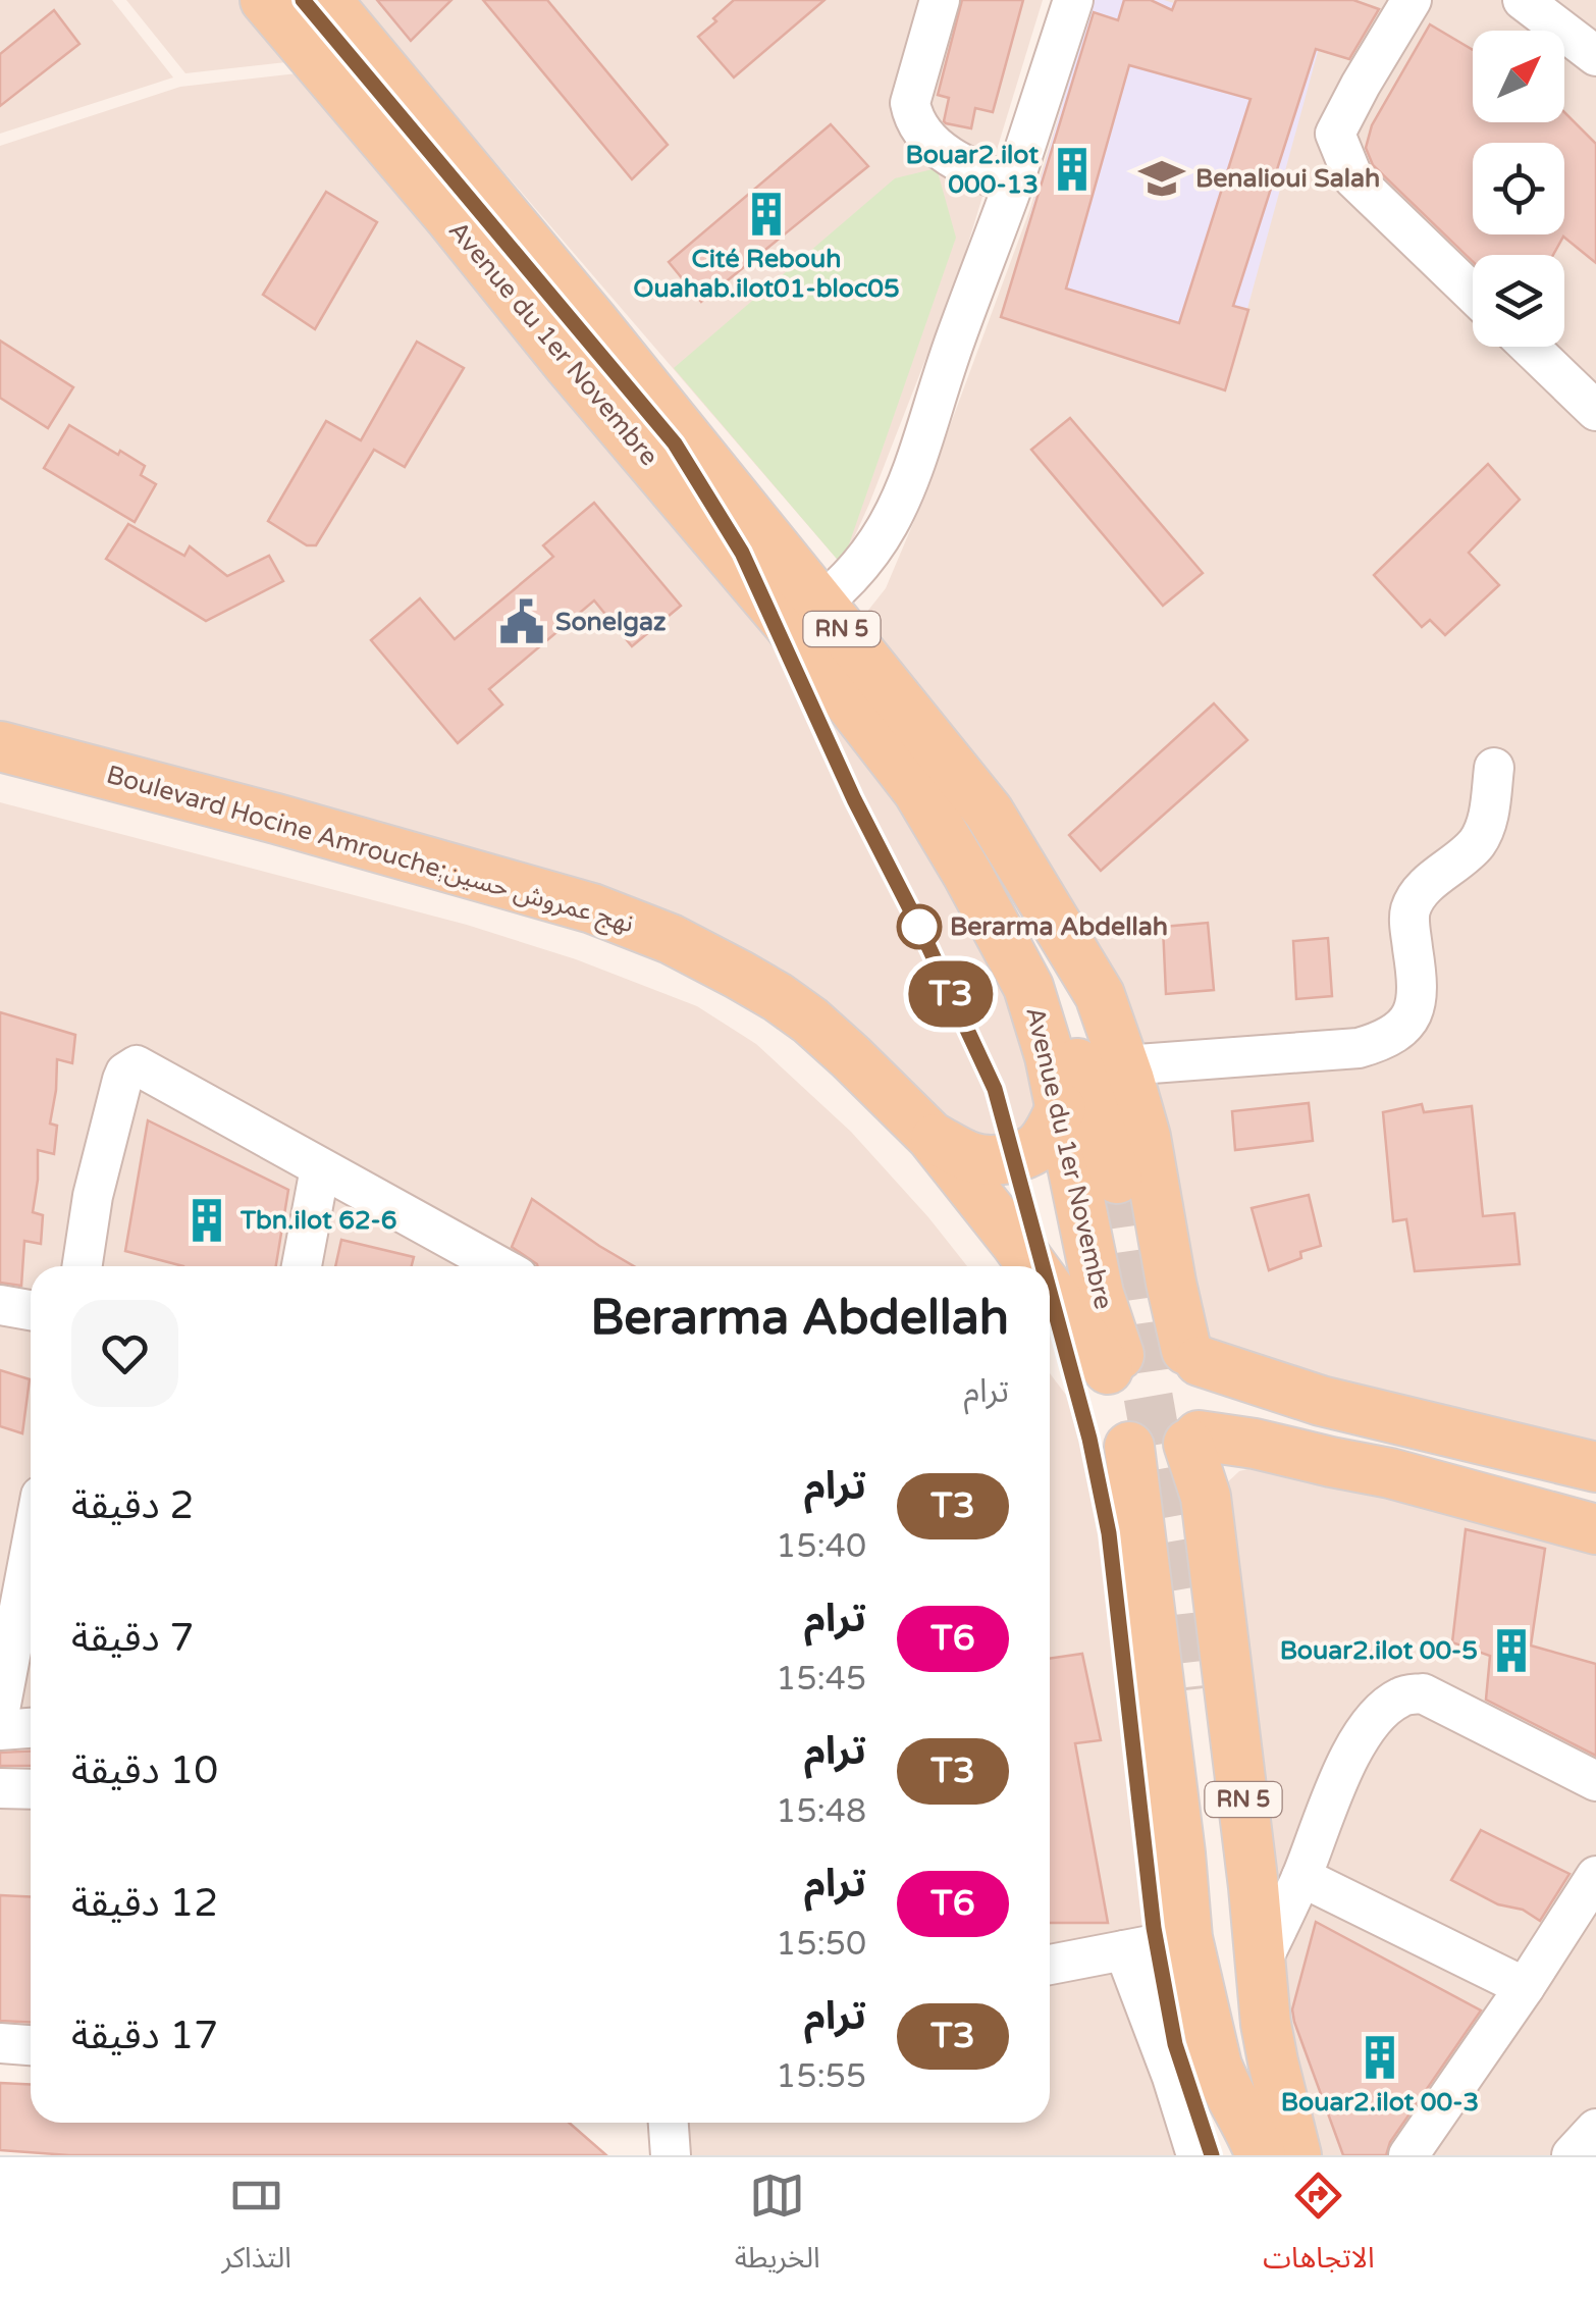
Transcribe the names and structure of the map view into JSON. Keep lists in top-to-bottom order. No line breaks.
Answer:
{"streets":{"main road":["Avenue du 1er Novembre","RN 5","Boulevard Hocine Amrouche;نهج عمروش حسين"]},"crossings":[["Avenue du 1er Novembre","RN 5"],["Avenue du 1er Novembre","Boulevard Hocine Amrouche;نهج عمروش حسين"],["RN 5","Boulevard Hocine Amrouche;نهج عمروش حسين"]],"places":{"building":["Bouar2.ilot 000-13","Cité Rebouh Ouahab.ilot01-bloc05","Tbn.ilot 62-6","Bouar2.ilot 00-5","Bouar2.ilot 00-3"],"school or university":["Benalioui Salah"],"public building":["Sonelgaz"],"other":["Berarma Abdellah"]},"lines":["tram line T3"],"north":"top right","page":{"on_map":"T3","heading":["Berarma Abdellah","ترام"],"list":[{"mark":"T3","name":"ترام","note":"15:40","value":"2 دقيقة"},{"mark":"T6","name":"ترام","note":"15:45","value":"7 دقيقة"},{"mark":"T3","name":"ترام","note":"15:48","value":"10 دقيقة"},{"mark":"T6","name":"ترام","note":"15:50","value":"12 دقيقة"},{"mark":"T3","name":"ترام","note":"15:55","value":"17 دقيقة"}],"tabs":["الاتجاهات","الخريطة","التذاكر"]}}
